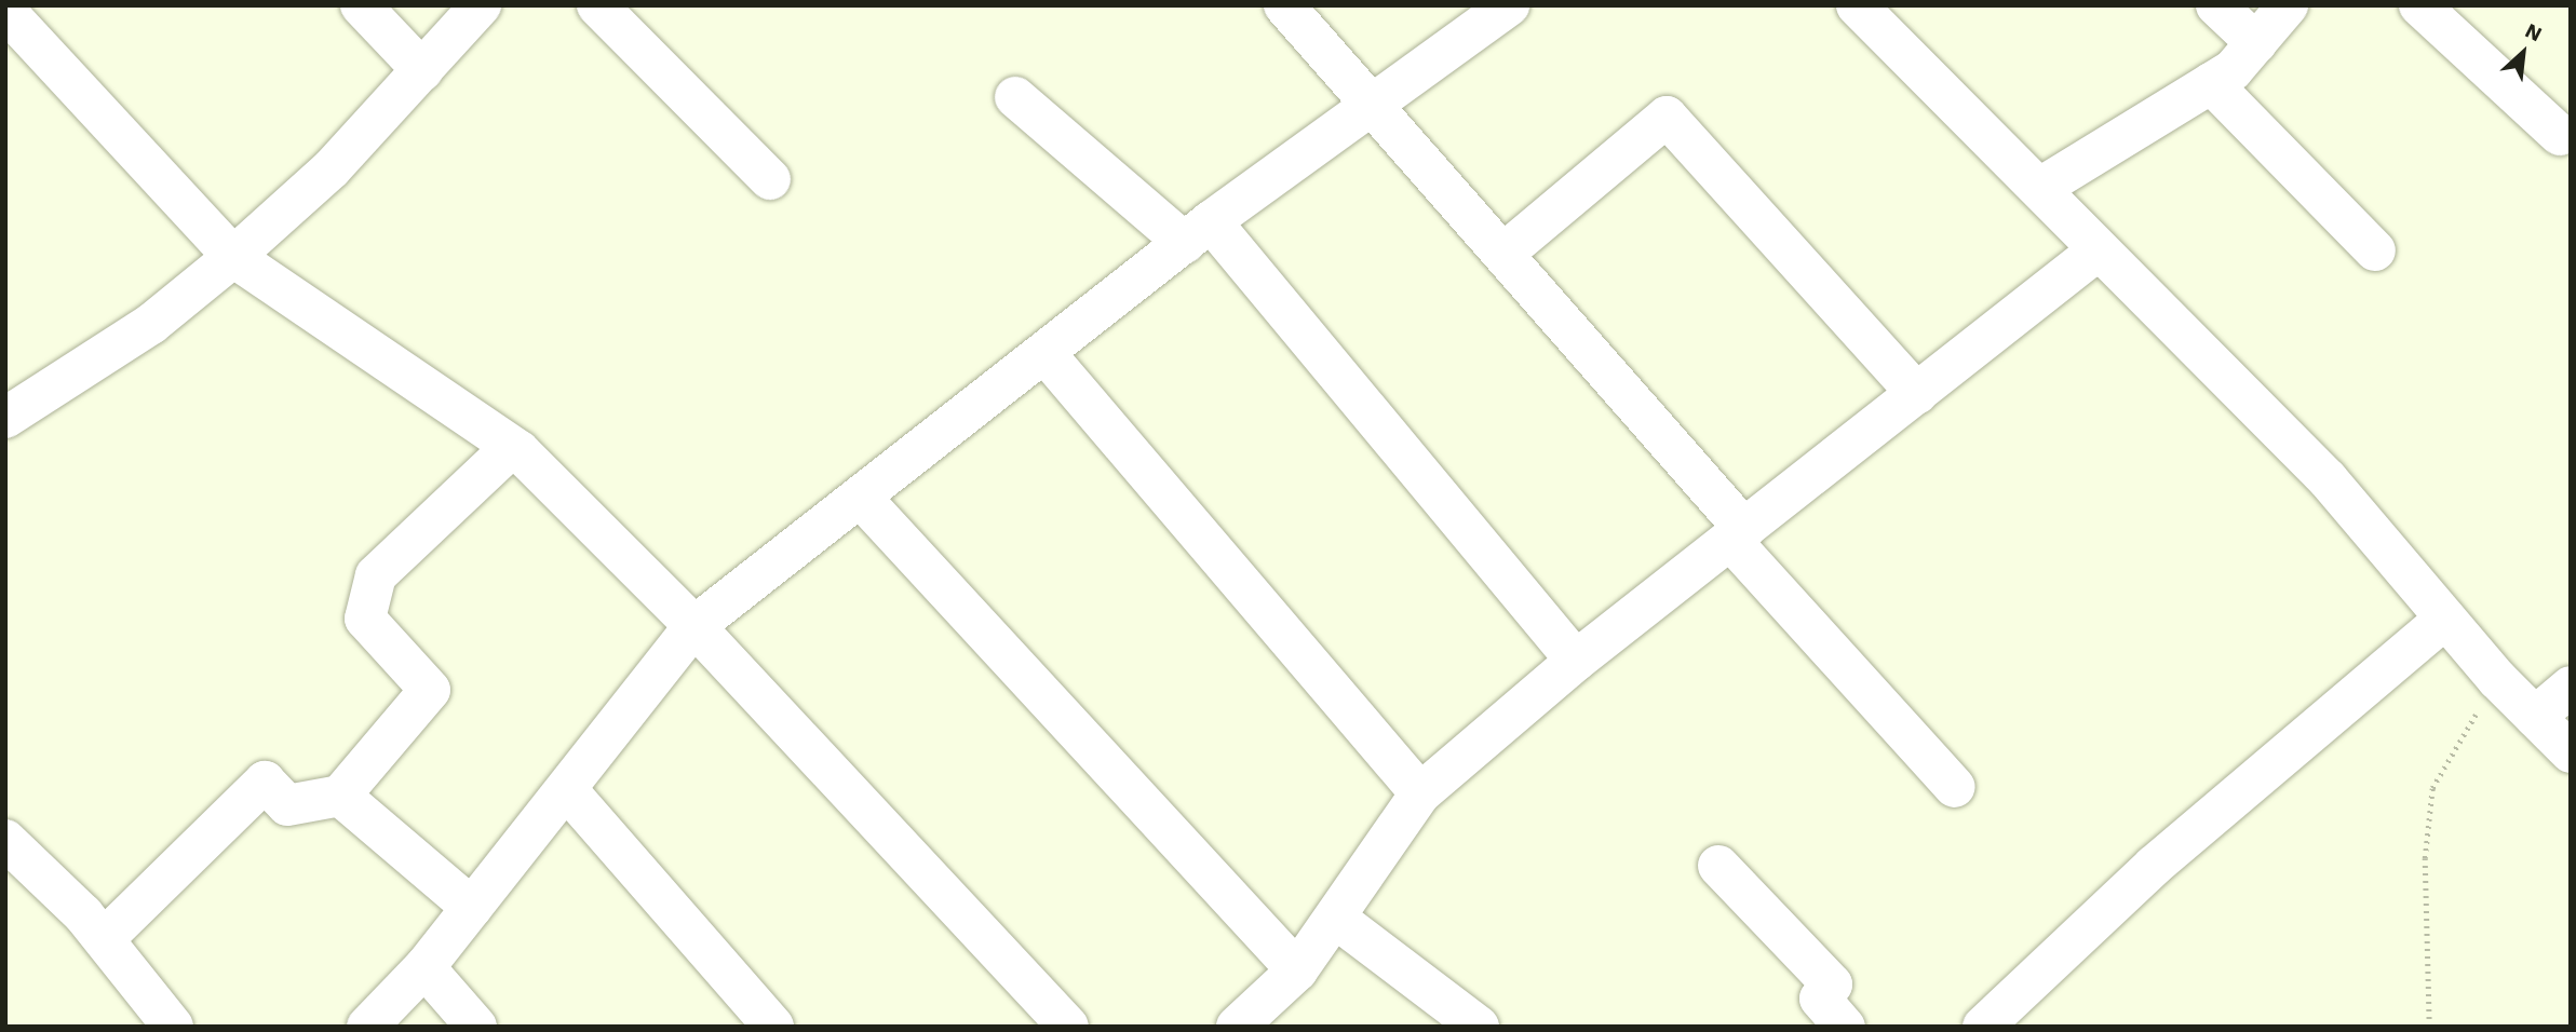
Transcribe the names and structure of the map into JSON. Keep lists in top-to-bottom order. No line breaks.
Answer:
{"north":"top right"}
